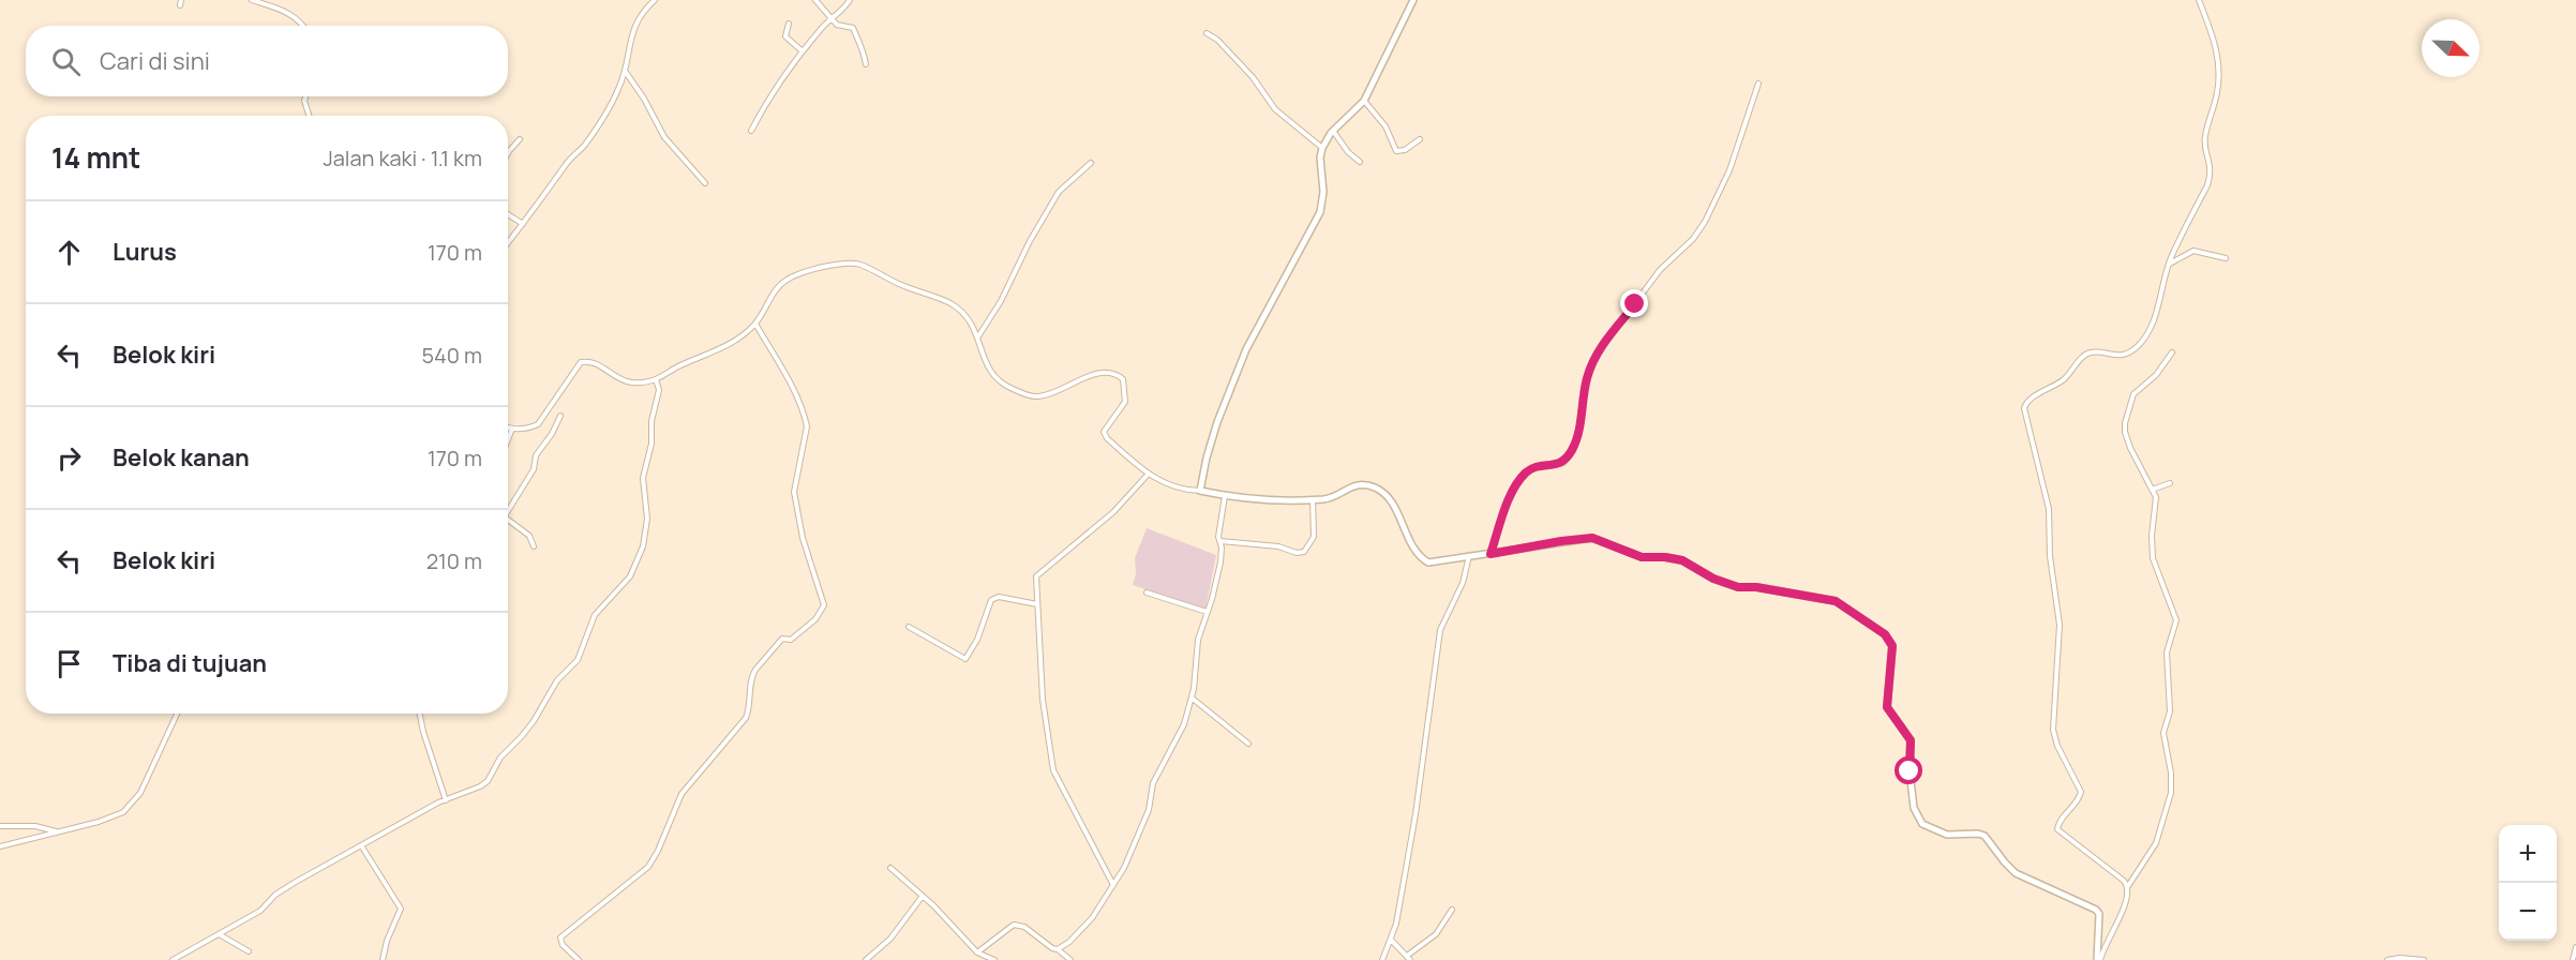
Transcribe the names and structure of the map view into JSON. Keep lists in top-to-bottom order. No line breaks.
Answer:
{"north":"bottom right","page":{"search":"Cari di sini","heading":["14 mnt","Jalan kaki · 1.1 km"],"list":[["Lurus","170 m"],["Belok kiri","540 m"],["Belok kanan","170 m"],["Belok kiri","210 m"],"Tiba di tujuan"],"map_buttons":["+","−"]}}
